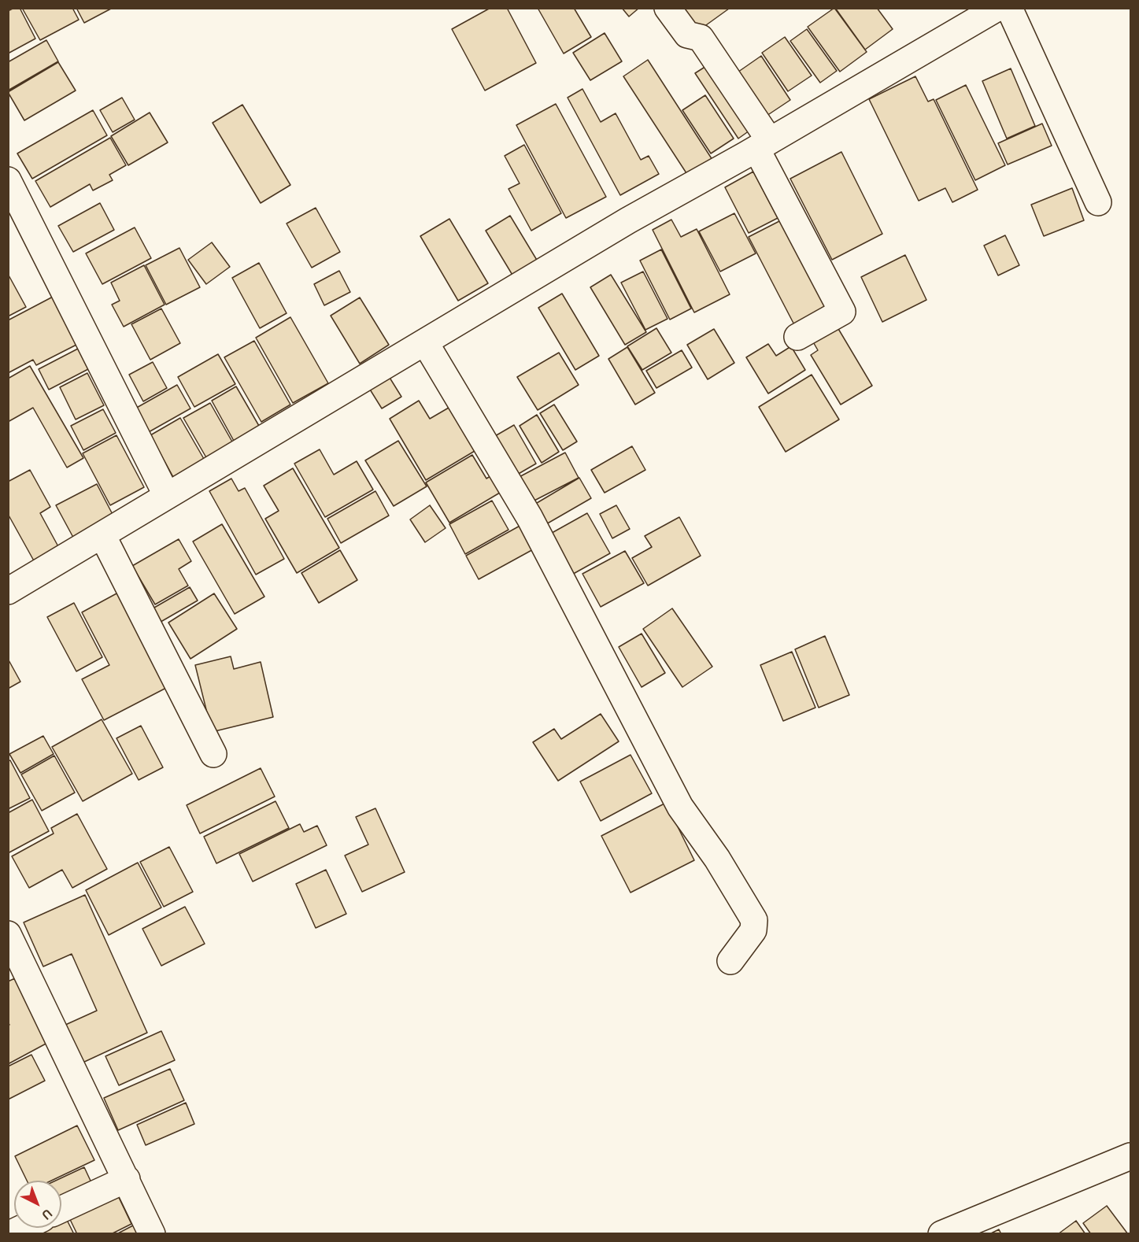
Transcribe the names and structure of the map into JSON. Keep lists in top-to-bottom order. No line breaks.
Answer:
{"north":"bottom right"}
